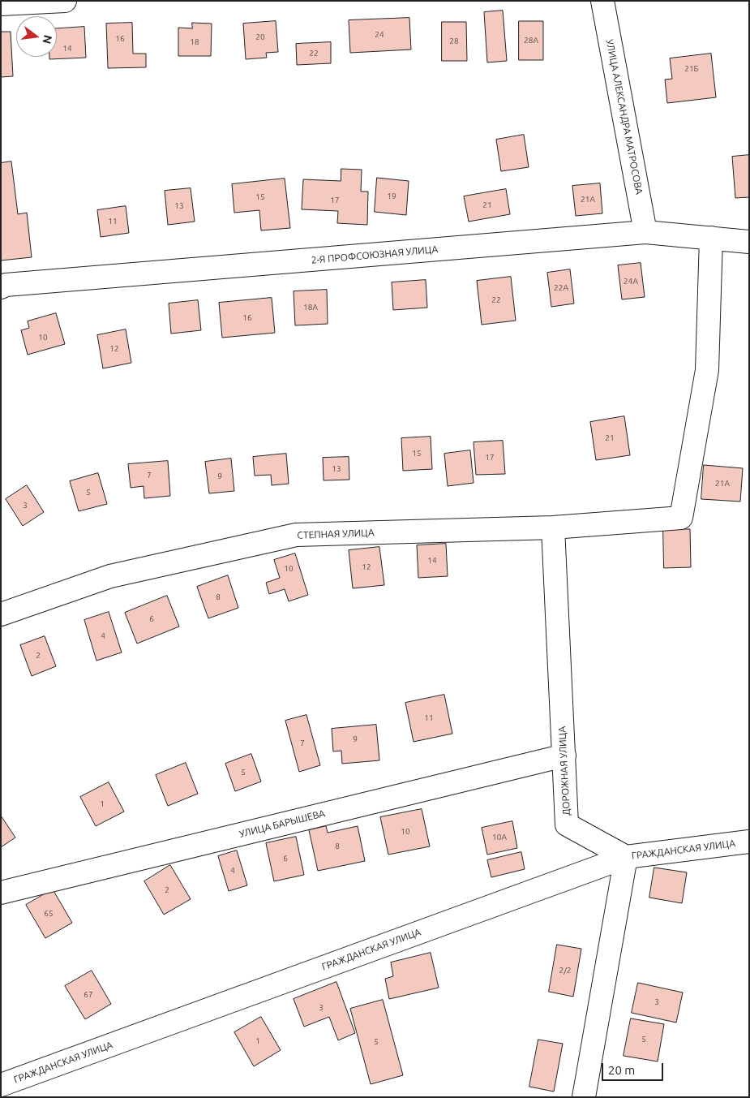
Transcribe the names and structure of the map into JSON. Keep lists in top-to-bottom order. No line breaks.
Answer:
{"streets":{"street":["УЛИЦА АЛЕКСАНДРА МАТРОСОВА","2-Я ПРОФСОЮЗНАЯ УЛИЦА","СТЕПНАЯ УЛИЦА","ДОРОЖНАЯ УЛИЦА","УЛИЦА БАРЫШЕВА","ГРАЖДАНСКАЯ УЛИЦА"]},"crossings":[["УЛИЦА АЛЕКСАНДРА МАТРОСОВА","2-Я ПРОФСОЮЗНАЯ УЛИЦА"],["2-Я ПРОФСОЮЗНАЯ УЛИЦА","СТЕПНАЯ УЛИЦА"],["СТЕПНАЯ УЛИЦА","ДОРОЖНАЯ УЛИЦА"],["ДОРОЖНАЯ УЛИЦА","УЛИЦА БАРЫШЕВА"],["ДОРОЖНАЯ УЛИЦА","ГРАЖДАНСКАЯ УЛИЦА"]],"house_numbers":["24","20","16","28А","28","18","14","22","21Б","19","15","21А","17","21","13","11","24А","22А","22","18А","16","10","12","21","15","17","13","7","9","21А","5","3","14","12","10","8","6","4","2","11","9","7","5","1","10","10А","8","6","4","2","65","2/2","67","3","3","5","1","5"],"scale_bar":"20 m","north":"right"}
